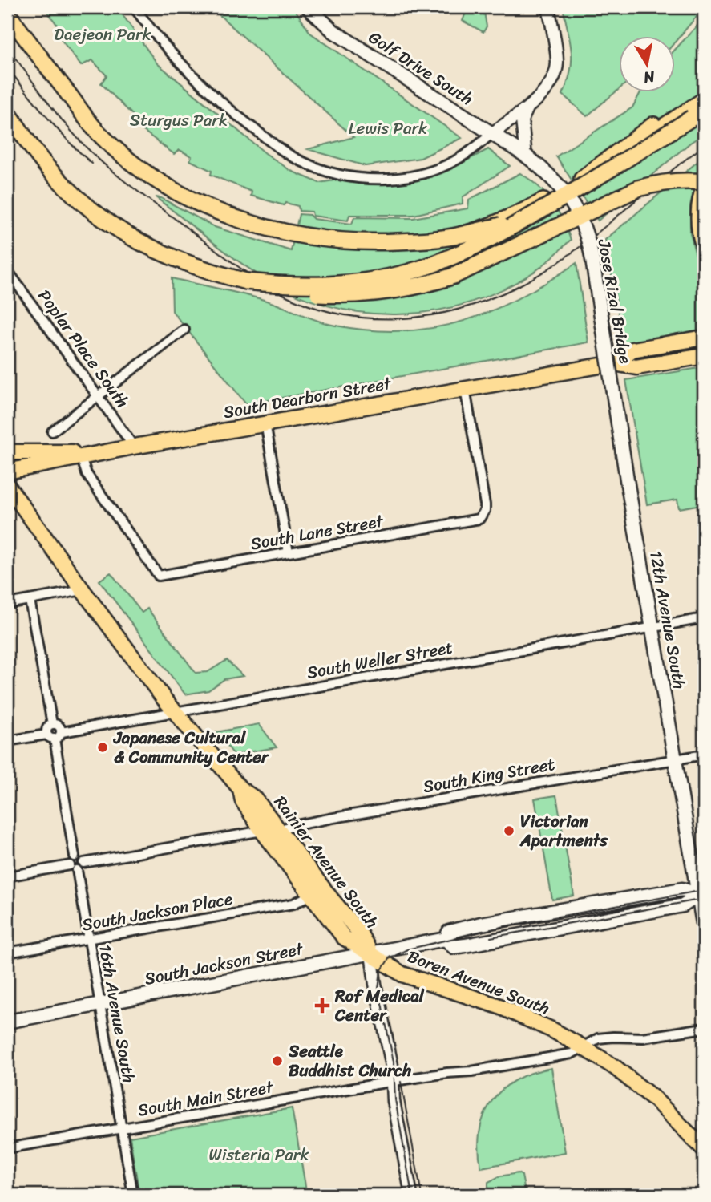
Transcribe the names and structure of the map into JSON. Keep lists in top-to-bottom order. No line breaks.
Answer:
{"streets":{"main road":["Golf Drive South","Jose Rizal Bridge","South Dearborn Street","12th Avenue South","Rainier Avenue South","South Jackson Street","Boren Avenue South"],"street":["Poplar Place South","South Lane Street","South Weller Street","South King Street","South Jackson Place","16th Avenue South","South Main Street"]},"crossings":[["Jose Rizal Bridge","12th Avenue South"],["Poplar Place South","South Dearborn Street"],["South Dearborn Street","South Lane Street"],["12th Avenue South","South Weller Street"],["12th Avenue South","South King Street"],["12th Avenue South","South Jackson Street"],["South Weller Street","Rainier Avenue South"],["South King Street","Rainier Avenue South"],["Rainier Avenue South","South Jackson Place"],["Rainier Avenue South","South Jackson Street"],["Rainier Avenue South","Boren Avenue South"],["South Jackson Place","16th Avenue South"],["South Jackson Street","Boren Avenue South"],["South Jackson Street","16th Avenue South"],["Boren Avenue South","South Main Street"],["16th Avenue South","South Main Street"]],"parks":["Daejeon Park","Sturgus Park","Lewis Park","Wisteria Park"],"places":{"other":["Japanese Cultural & Community Center","Victorian Apartments","Seattle Buddhist Church"],"health":["Rof Medical Center"]},"north":"bottom"}
